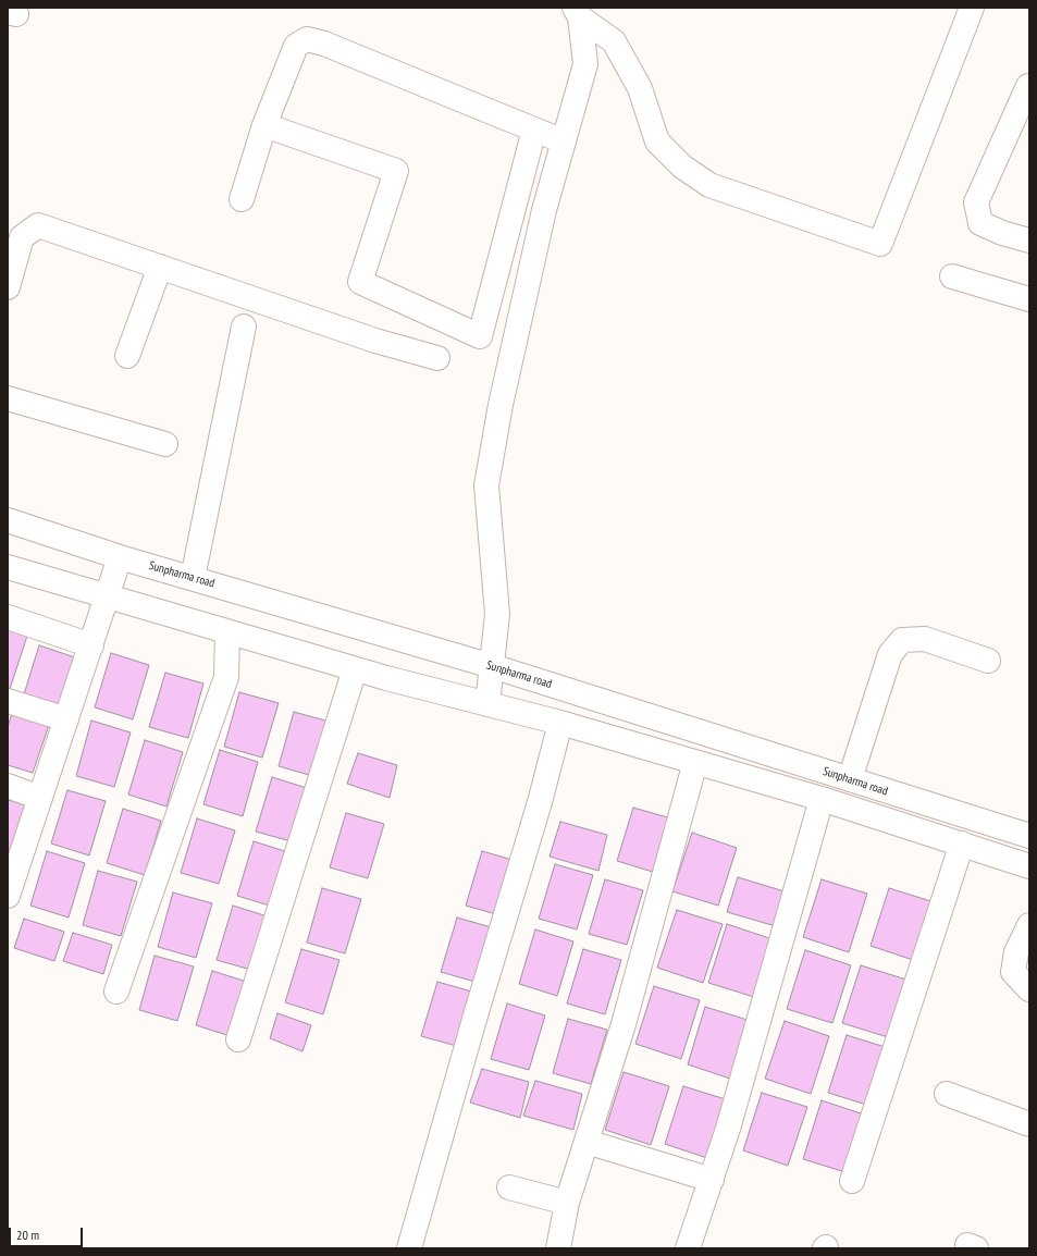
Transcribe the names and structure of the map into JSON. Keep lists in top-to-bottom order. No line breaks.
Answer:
{"streets":{"street":["Sunpharma road"]},"scale_bar":"20 m"}
